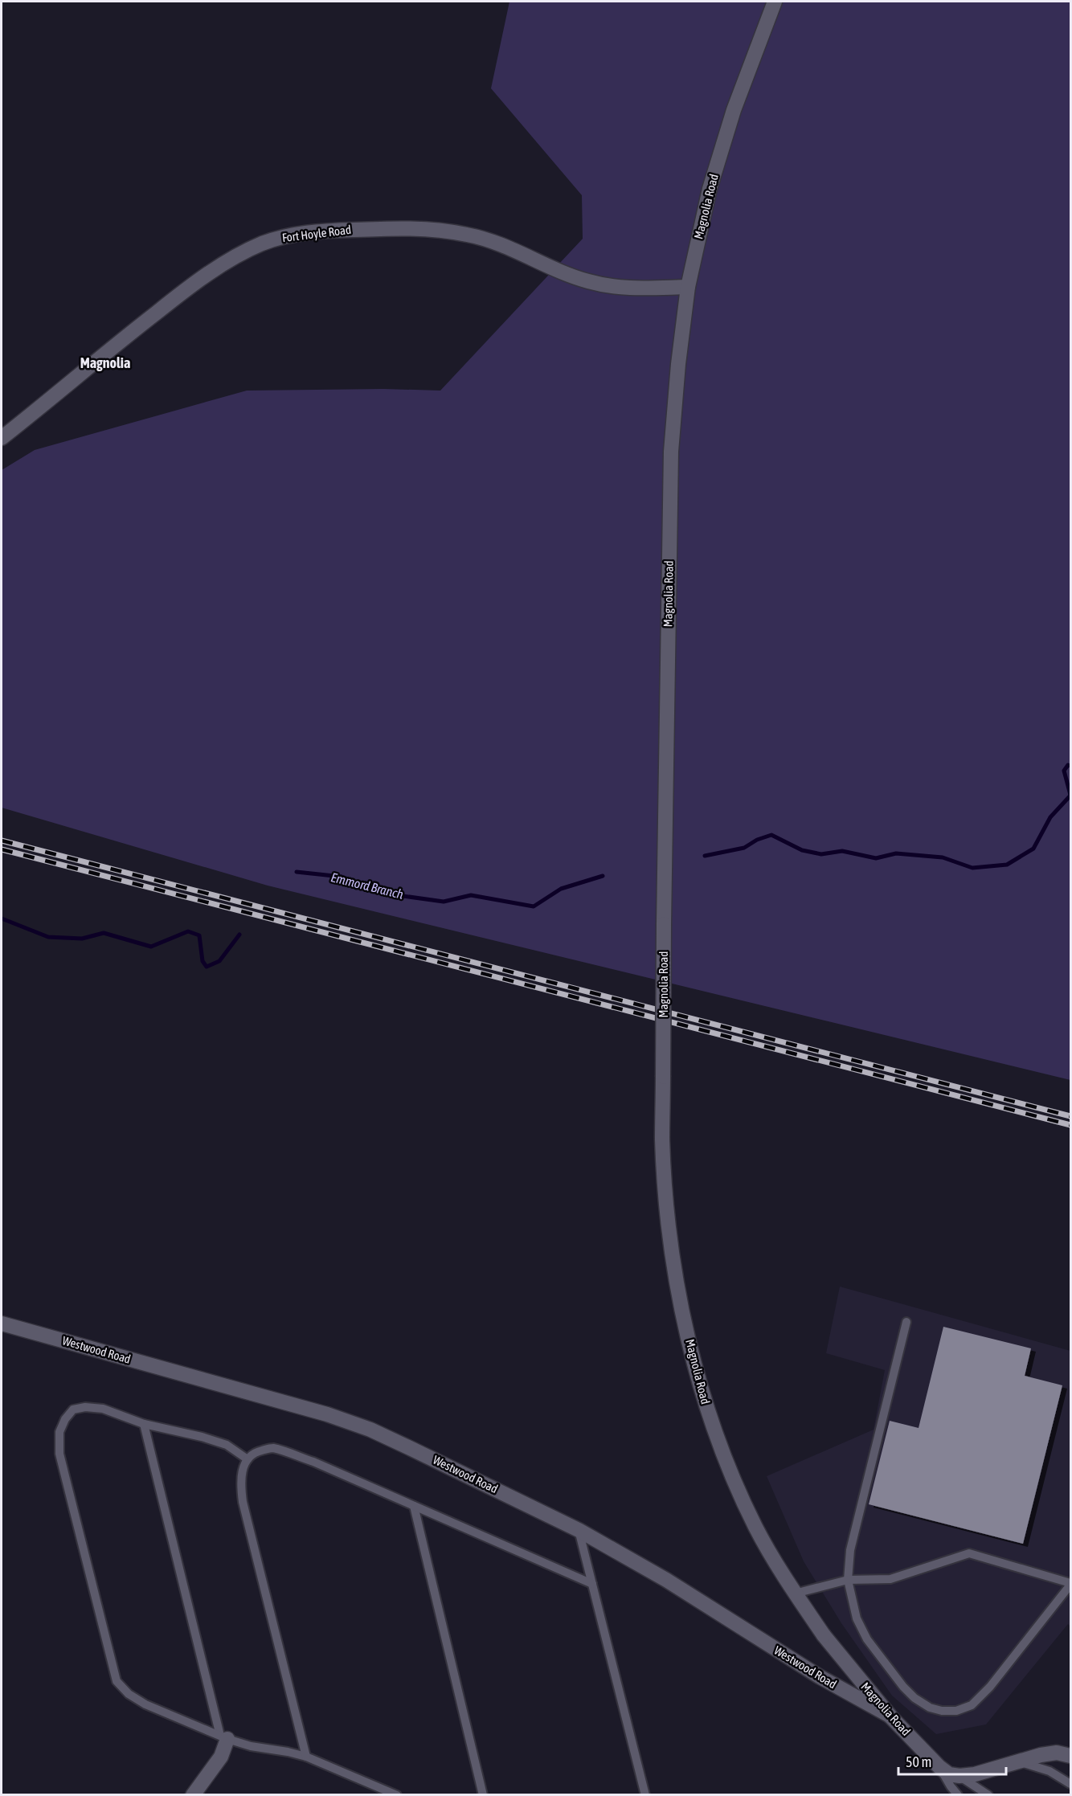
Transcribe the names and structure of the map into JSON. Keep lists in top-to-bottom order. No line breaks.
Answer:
{"streets":{"street":["Magnolia Road","Fort Hoyle Road","Westwood Road"]},"crossings":[["Magnolia Road","Fort Hoyle Road"],["Magnolia Road","Westwood Road"]],"districts":["Magnolia"],"water":["Emmord Branch"],"scale_bar":"50 m"}
